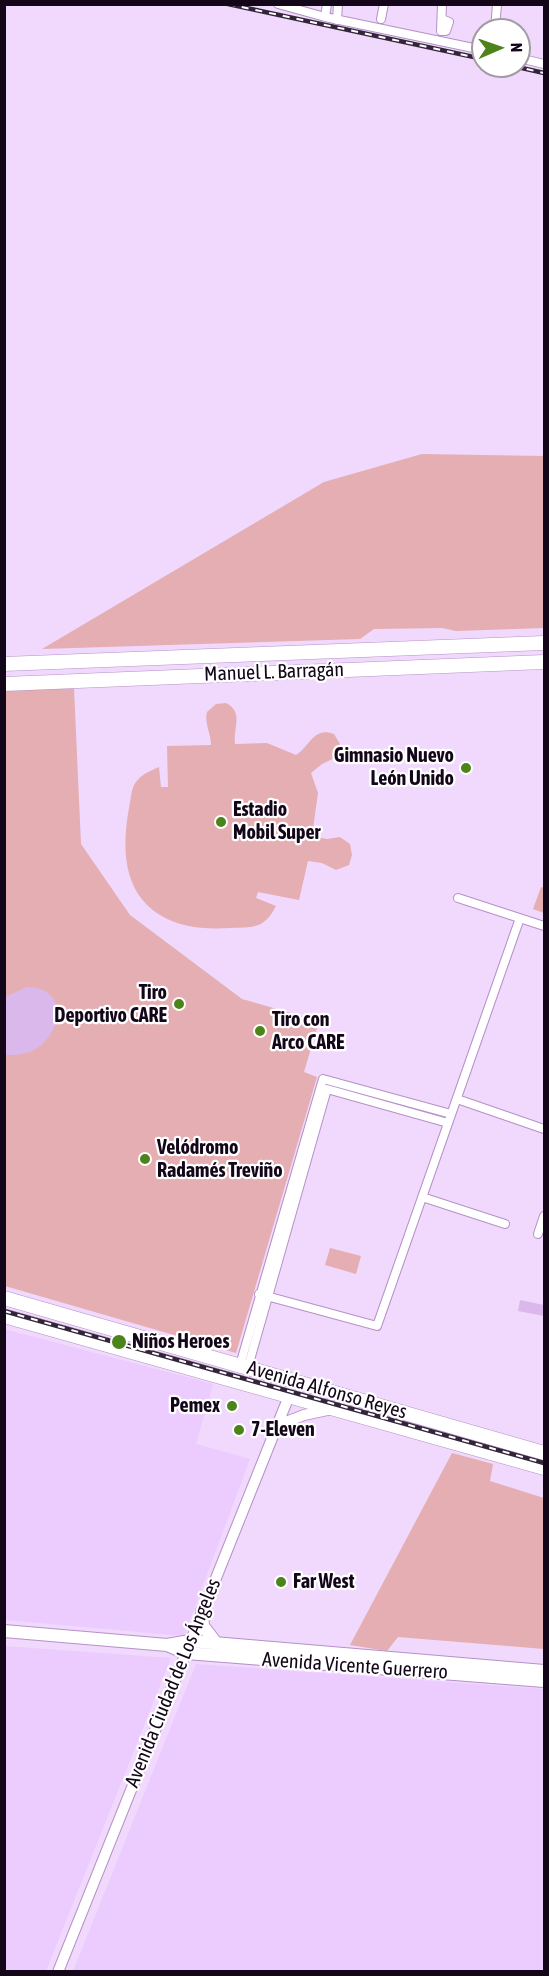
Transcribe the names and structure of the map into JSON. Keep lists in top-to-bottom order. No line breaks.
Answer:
{"streets":{"highway":["Manuel L. Barragán","Avenida Alfonso Reyes"],"main road":["Avenida Vicente Guerrero"],"street":["Avenida Ciudad de Los Ángeles"]},"crossings":[["Avenida Alfonso Reyes","Avenida Ciudad de Los Ángeles"],["Avenida Vicente Guerrero","Avenida Ciudad de Los Ángeles"]],"places":["Gimnasio Nuevo León Unido","Estadio Mobil Super","Tiro Deportivo CARE","Tiro con Arco CARE","Velódromo Radamés Treviño","Niños Heroes","Pemex","7-Eleven","Far West"],"north":"right"}
